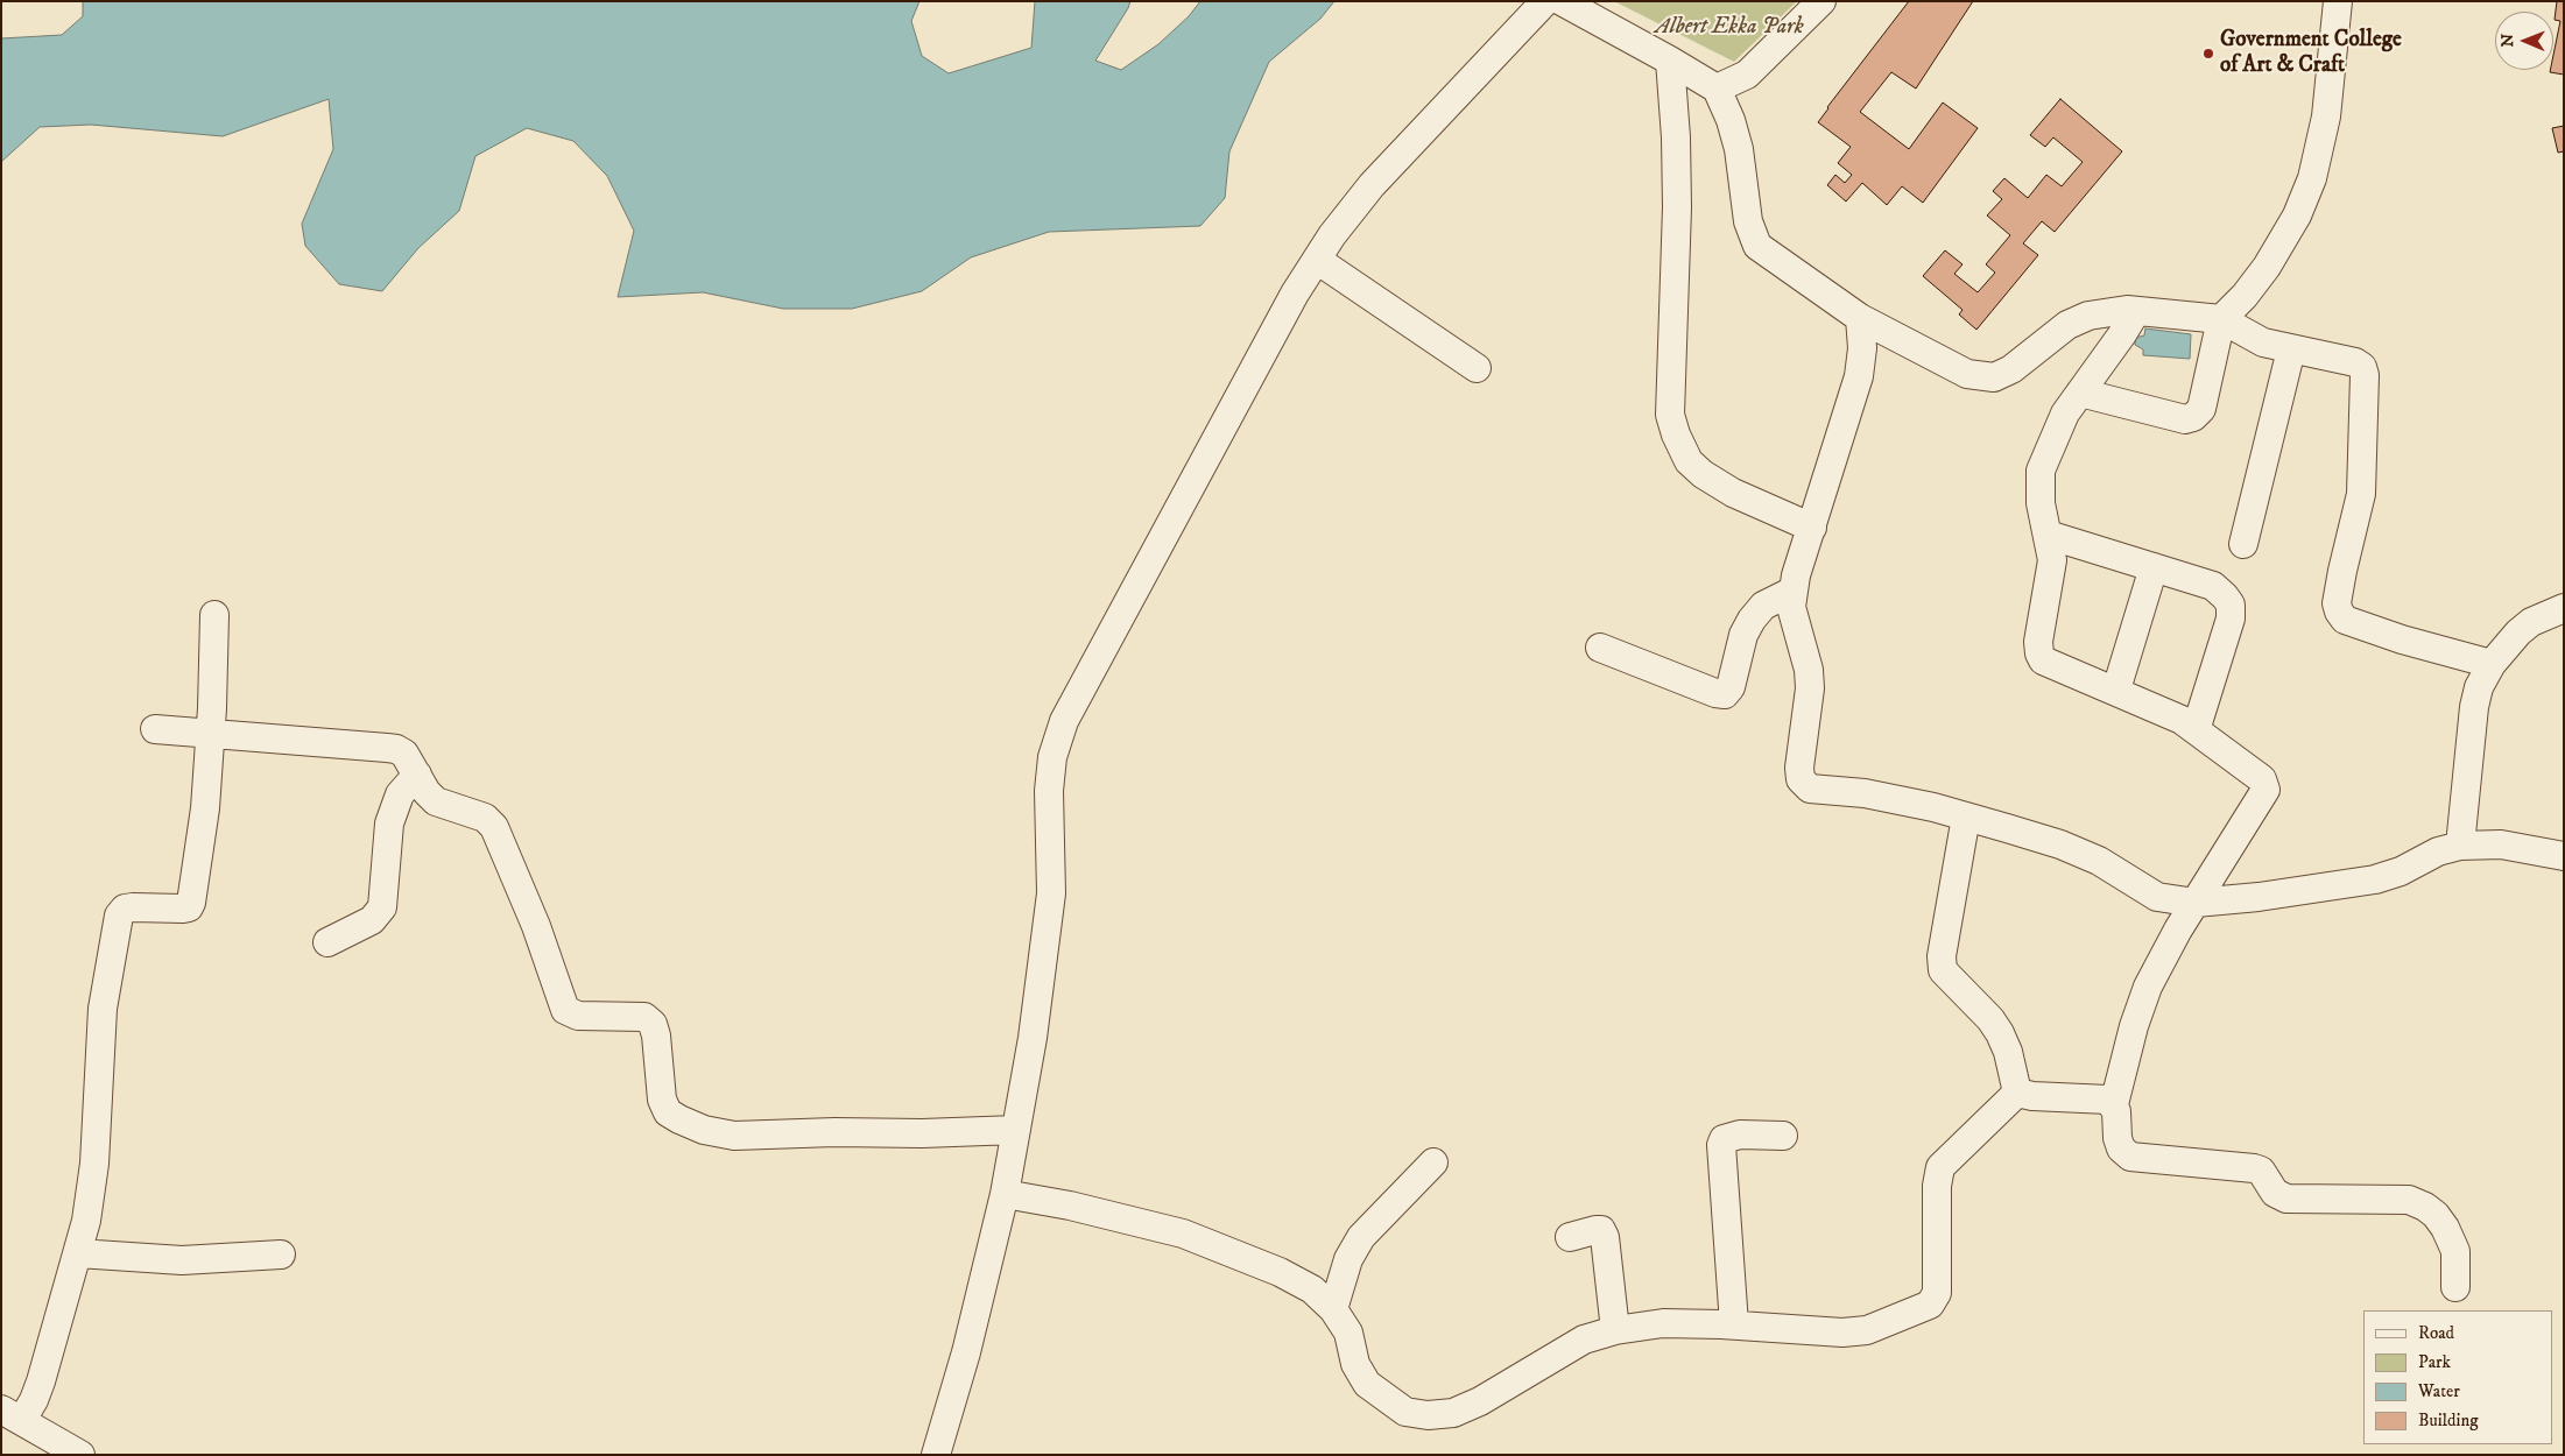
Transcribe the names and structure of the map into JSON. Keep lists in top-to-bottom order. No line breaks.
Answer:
{"parks":["Albert Ekka Park"],"places":["Government College of Art & Craft"],"legend":["Road","Park","Water","Building"],"north":"left"}
